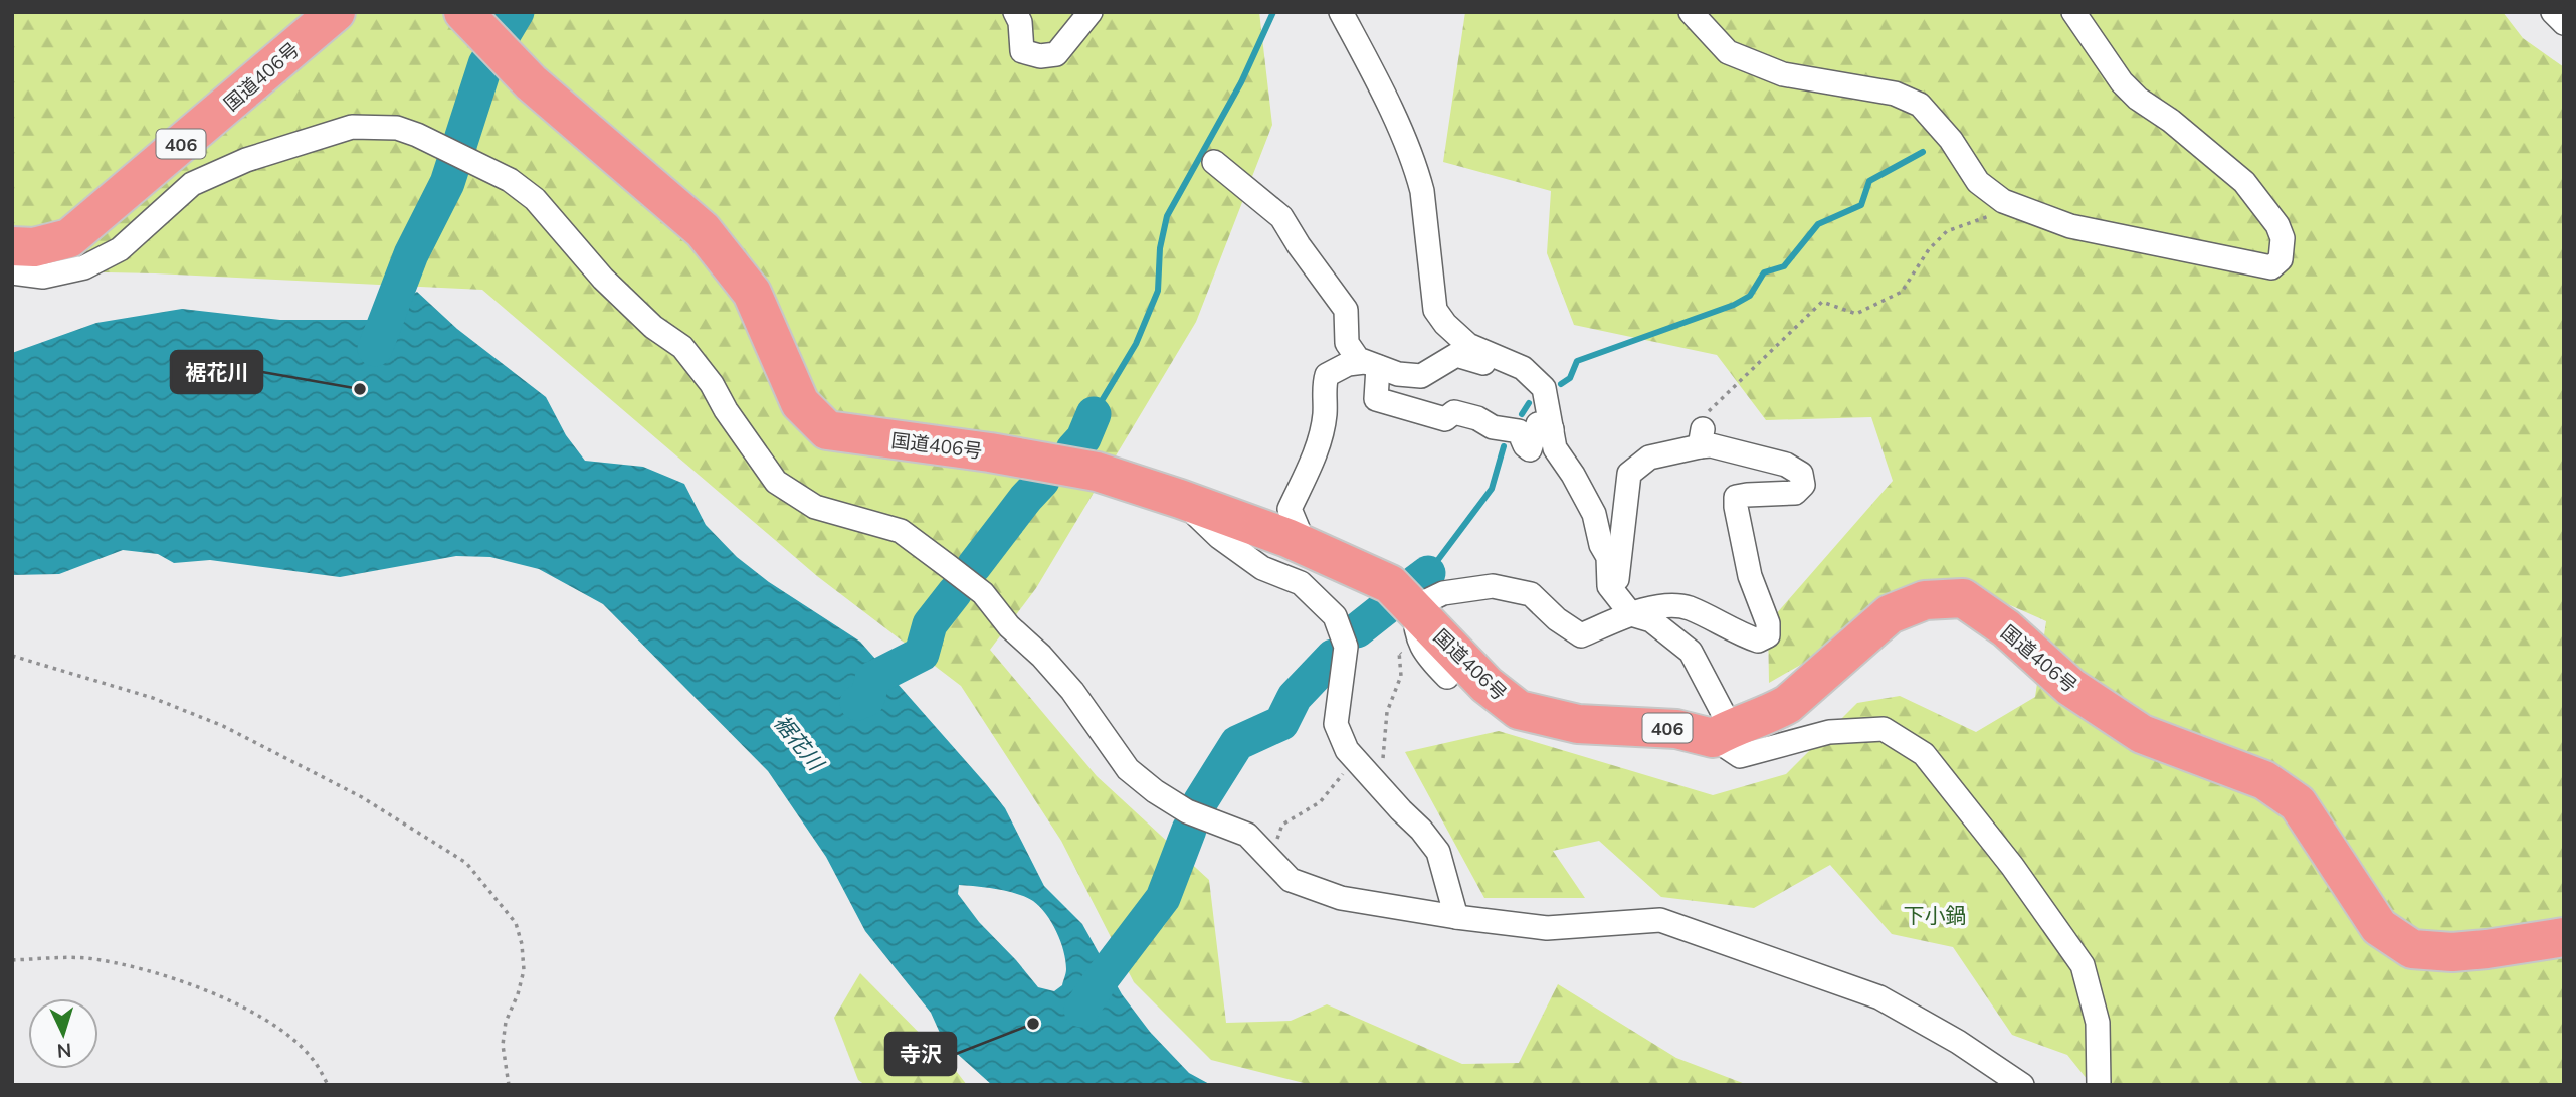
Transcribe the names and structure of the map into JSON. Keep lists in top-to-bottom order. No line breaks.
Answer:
{"streets":{"highway":["国道406号","406"]},"districts":["下小鍋"],"water":["裾花川"],"places":["裾花川","寺沢"],"north":"bottom"}
